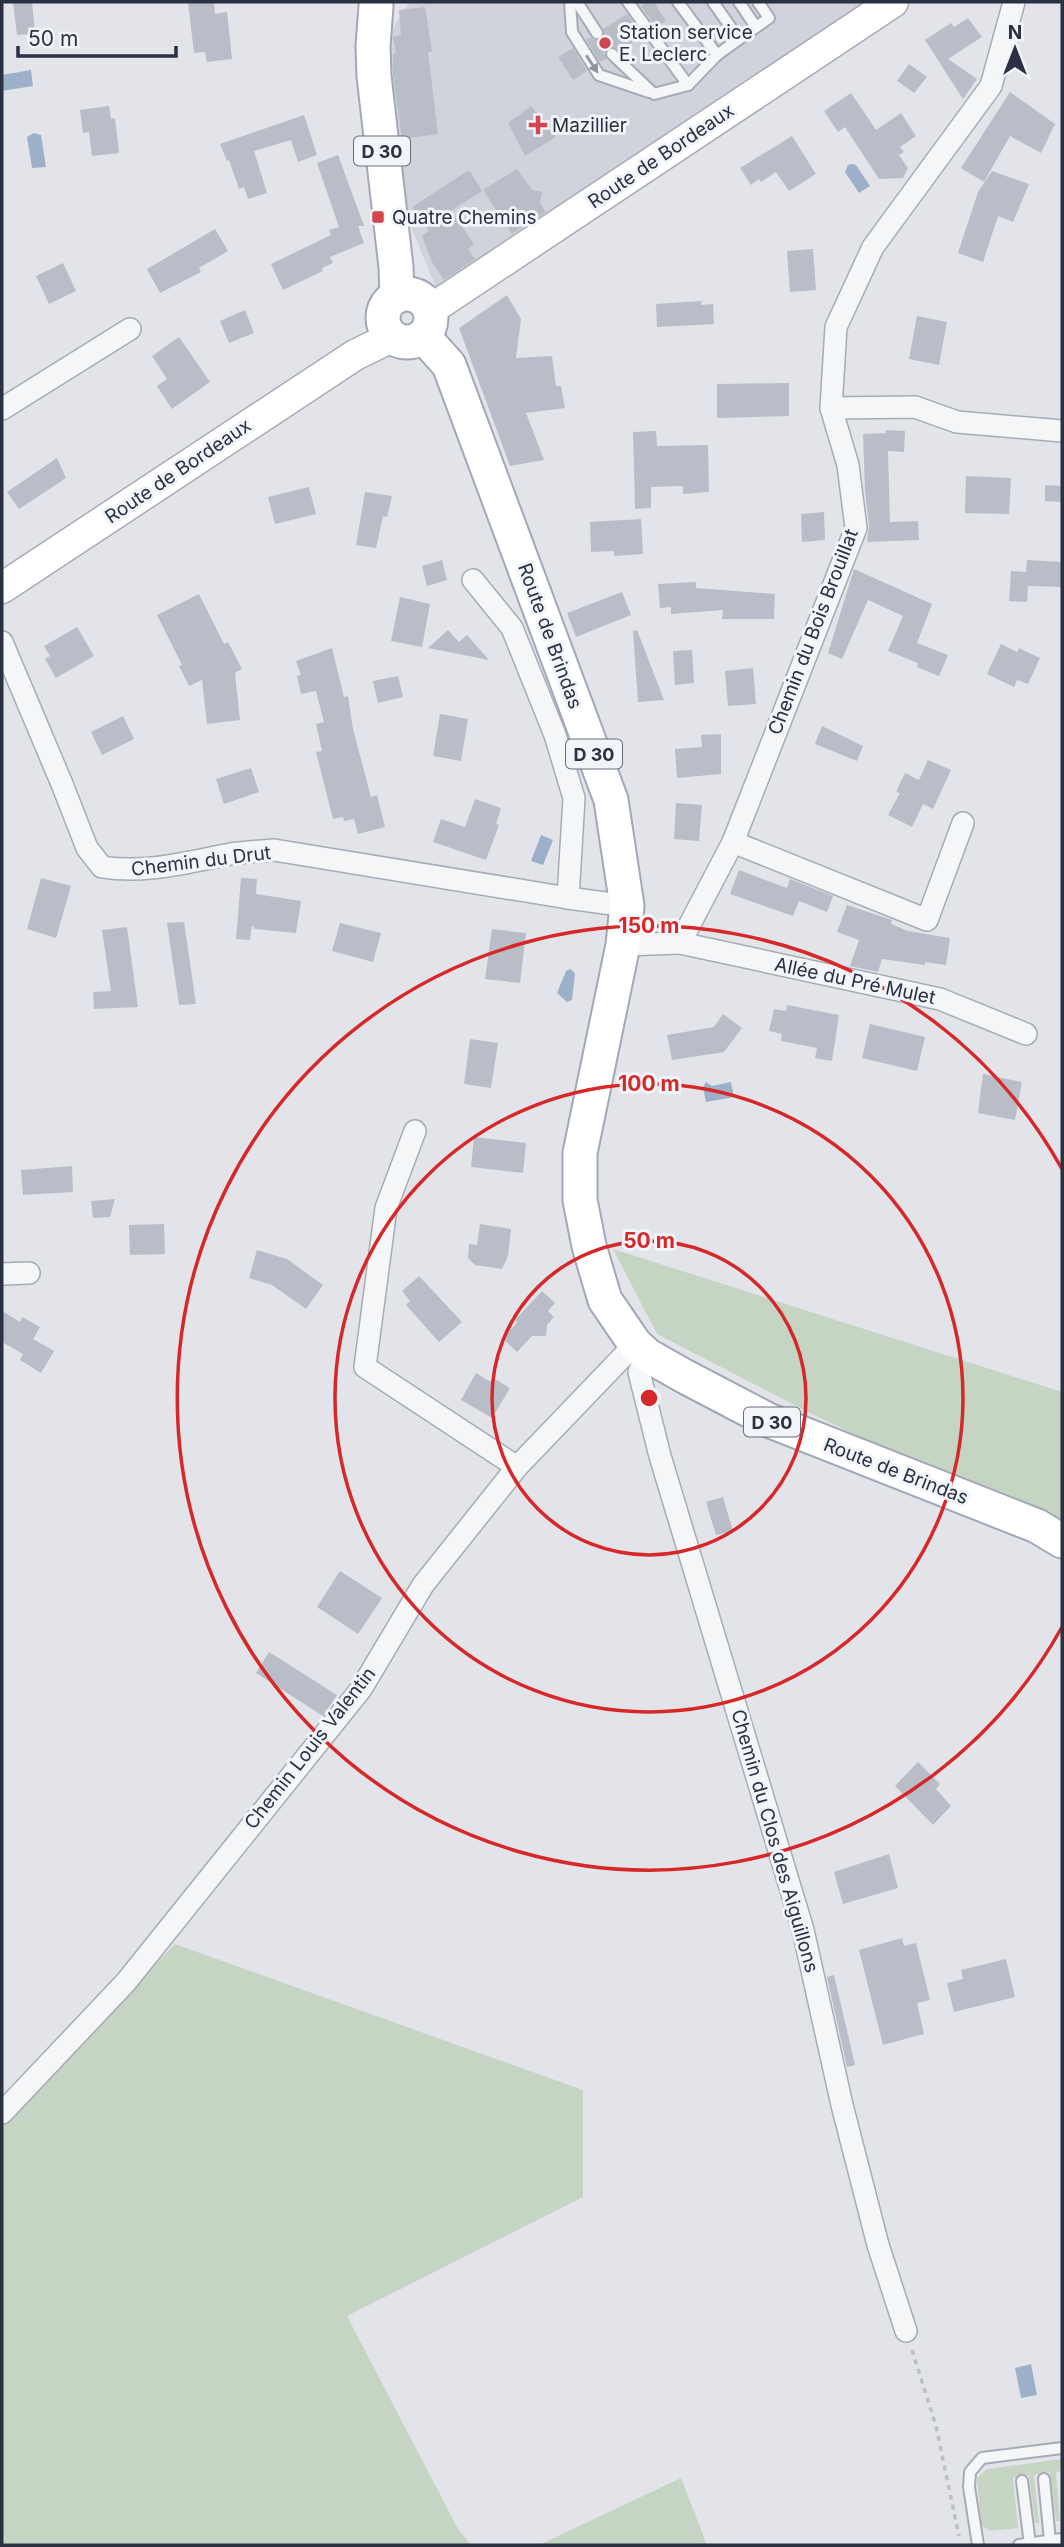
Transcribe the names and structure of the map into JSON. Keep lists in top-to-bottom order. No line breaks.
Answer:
{"streets":{"main road":["D 30","Route de Bordeaux","Route de Brindas"],"street":["Chemin du Bois Brouillat","Chemin du Drut","Allée du Pré Mulet","Chemin Louis Valentin","Chemin du Clos des Aiguillons"]},"crossings":[["D 30","Route de Bordeaux"],["D 30","Route de Brindas"],["Route de Bordeaux","Route de Brindas"],["Chemin du Bois Brouillat","Allée du Pré Mulet"],["Route de Brindas","Chemin du Drut"],["Route de Brindas","Chemin Louis Valentin"],["Route de Brindas","Chemin du Clos des Aiguillons"],["Chemin Louis Valentin","Chemin du Clos des Aiguillons"]],"places":{"other":["Station service E. Leclerc"],"health":["Mazillier"],"transit":["Quatre Chemins"]},"scale_bar":"50 m","north":"top","rings":["150 m","100 m","50 m"]}
